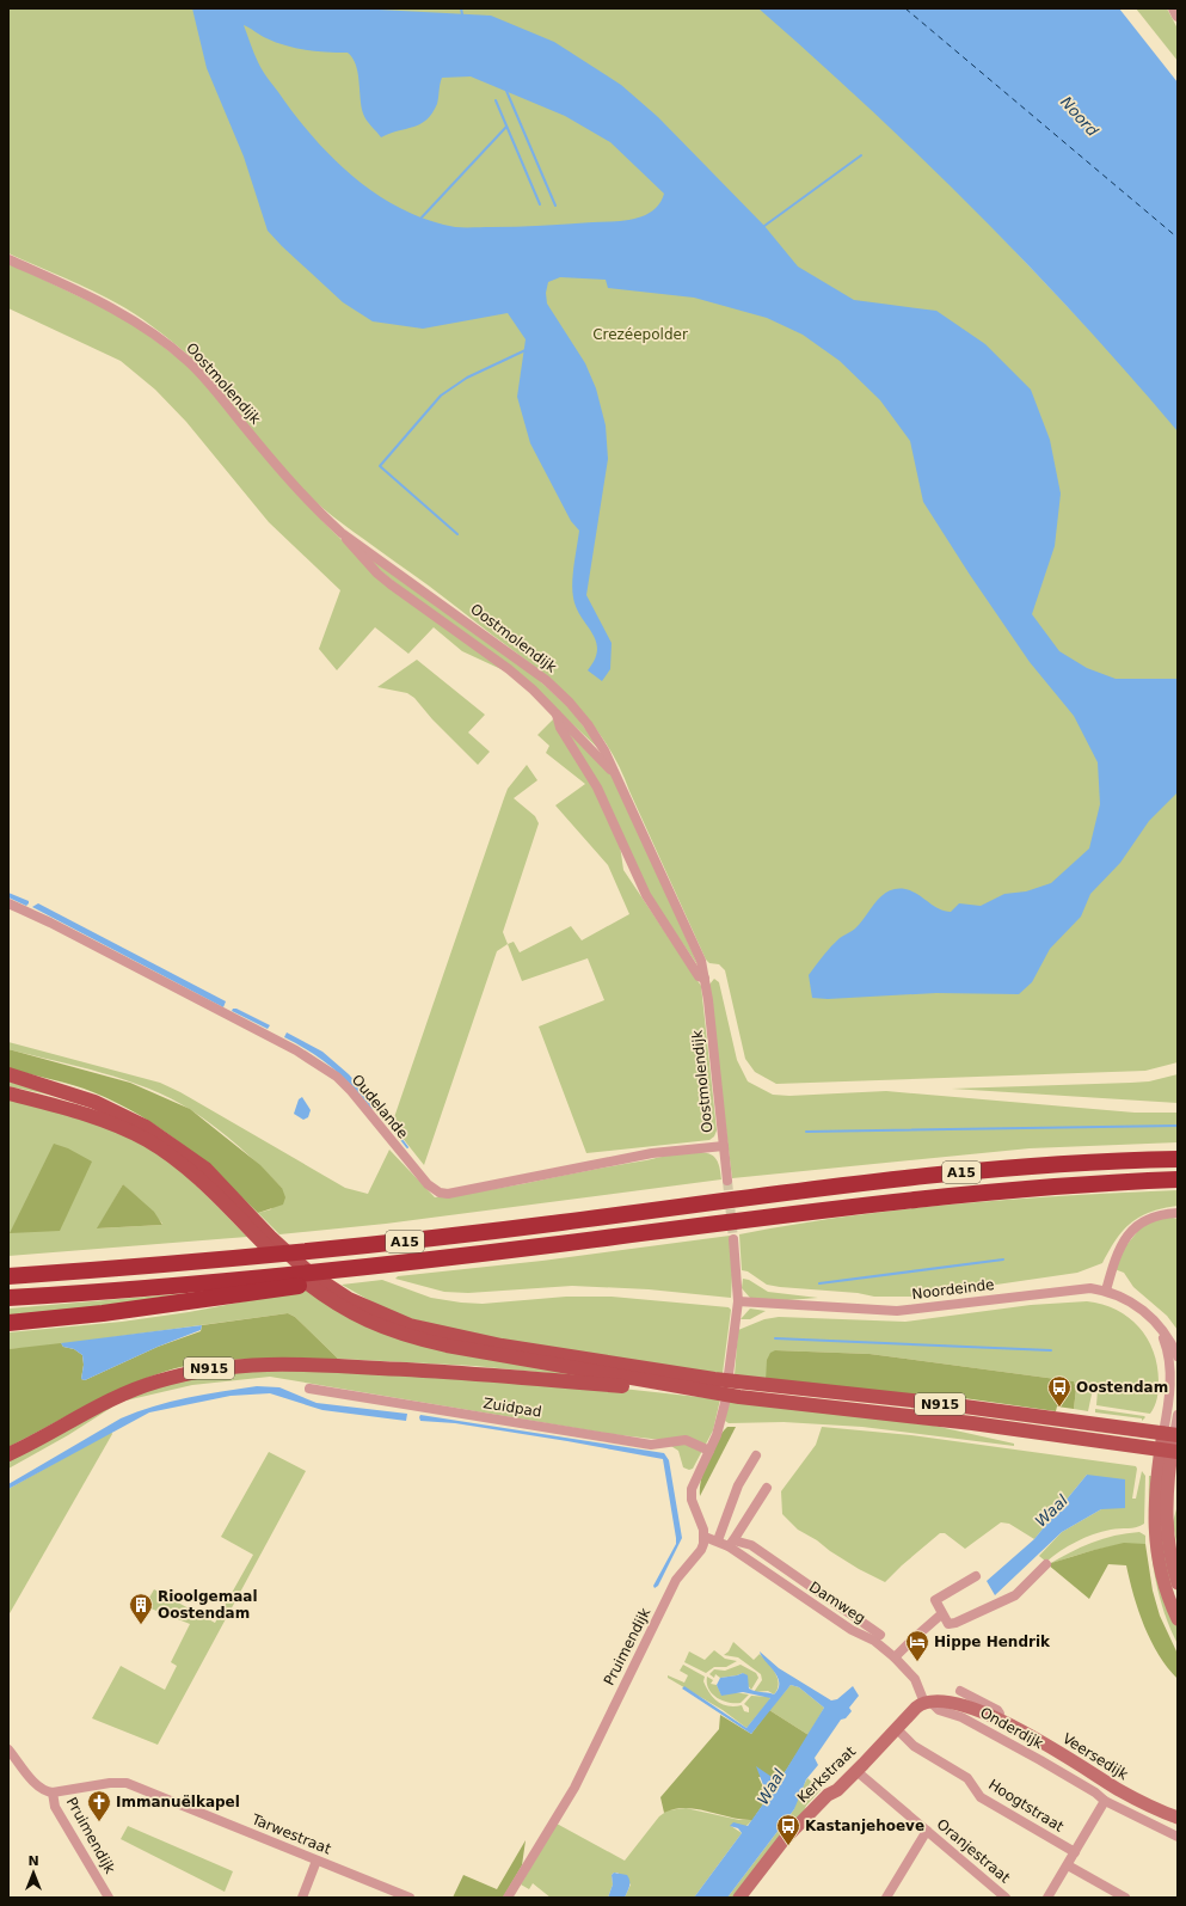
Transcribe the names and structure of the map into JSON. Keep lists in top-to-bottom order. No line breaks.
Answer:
{"streets":{"highway":["A15"],"main road":["Noordeinde","N915","Veersedijk","Kerkstraat"],"street":["Oostmolendijk","Oudelande","Zuidpad","Damweg","Pruimendijk","Onderdijk","Hoogtstraat","Tarwestraat","Oranjestraat"]},"crossings":[["Oostmolendijk","Oudelande"],["Noordeinde","N915"],["Damweg","Pruimendijk"],["Damweg","Onderdijk"],["Damweg","Veersedijk"],["Damweg","Kerkstraat"],["Pruimendijk","Tarwestraat"],["Onderdijk","Veersedijk"],["Onderdijk","Kerkstraat"],["Veersedijk","Kerkstraat"],["Kerkstraat","Hoogtstraat"],["Kerkstraat","Oranjestraat"]],"water":["Noord","Waal"],"parks":["Crezéepolder"],"places":{"bus stop":["Oostendam","Kastanjehoeve"],"building":["Rioolgemaal Oostendam"],"hotel":["Hippe Hendrik"],"church":["Immanuëlkapel"]},"north":"top"}
